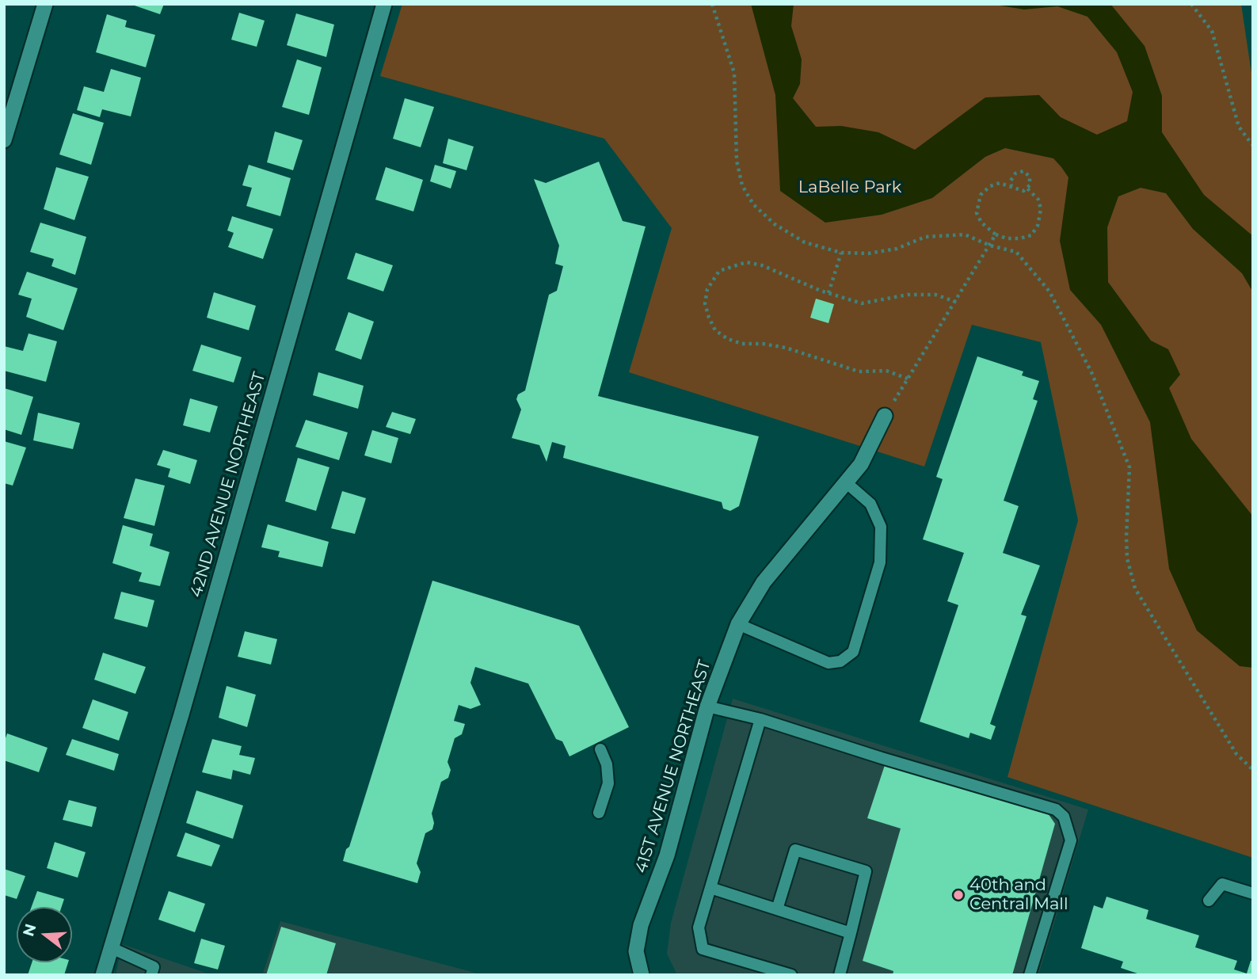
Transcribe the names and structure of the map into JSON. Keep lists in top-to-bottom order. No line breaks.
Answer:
{"streets":{"street":["42ND AVENUE NORTHEAST","41ST AVENUE NORTHEAST"]},"parks":["LaBelle Park"],"places":["40th and Central Mall"],"north":"left"}
